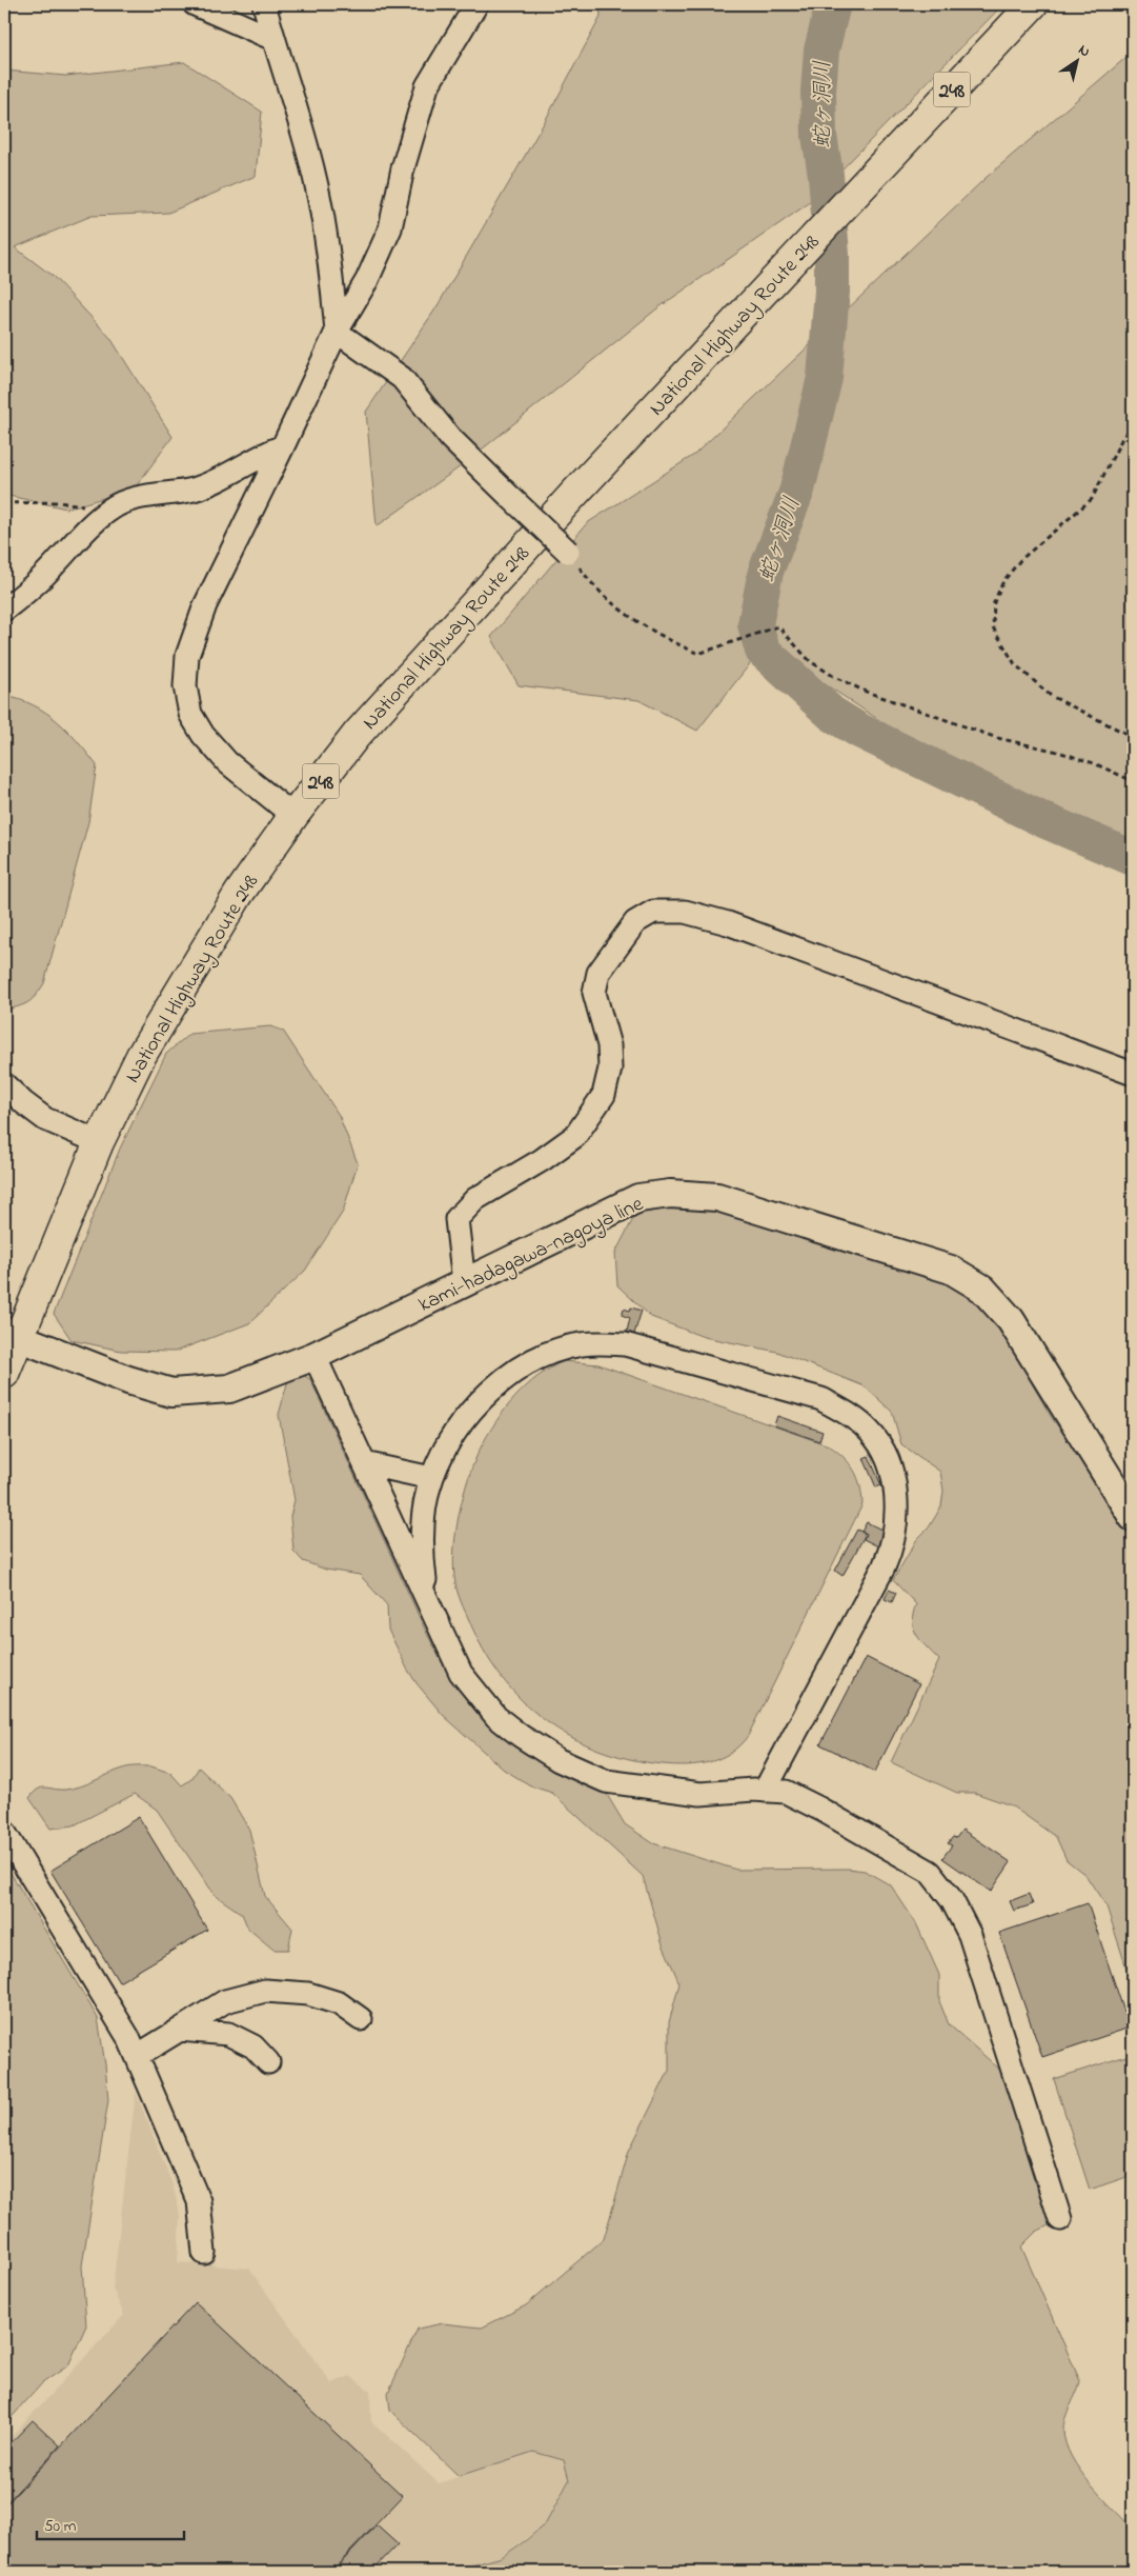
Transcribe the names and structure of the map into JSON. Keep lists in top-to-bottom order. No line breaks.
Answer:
{"streets":{"highway":["248","National Highway Route 248"],"main road":["kami-hadagawa-nagoya line"]},"crossings":[["National Highway Route 248","kami-hadagawa-nagoya line"]],"water":["蛇ヶ洞川"],"scale_bar":"50 m","north":"top right"}
